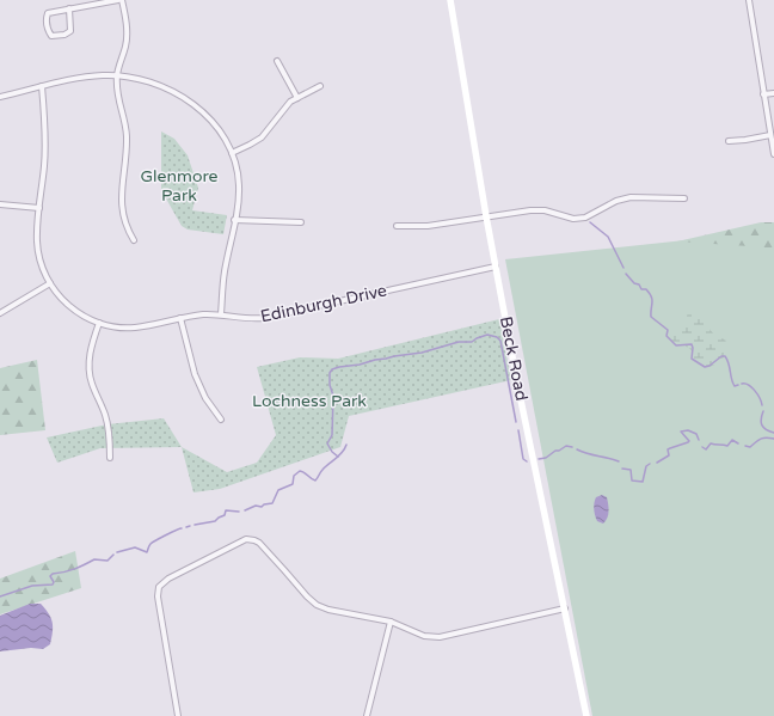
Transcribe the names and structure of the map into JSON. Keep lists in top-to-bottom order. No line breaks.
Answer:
{"streets":{"main road":["Beck Road"],"street":["Edinburgh Drive"]},"crossings":[["Edinburgh Drive","Beck Road"]],"parks":["Glenmore Park","Lochness Park"]}
